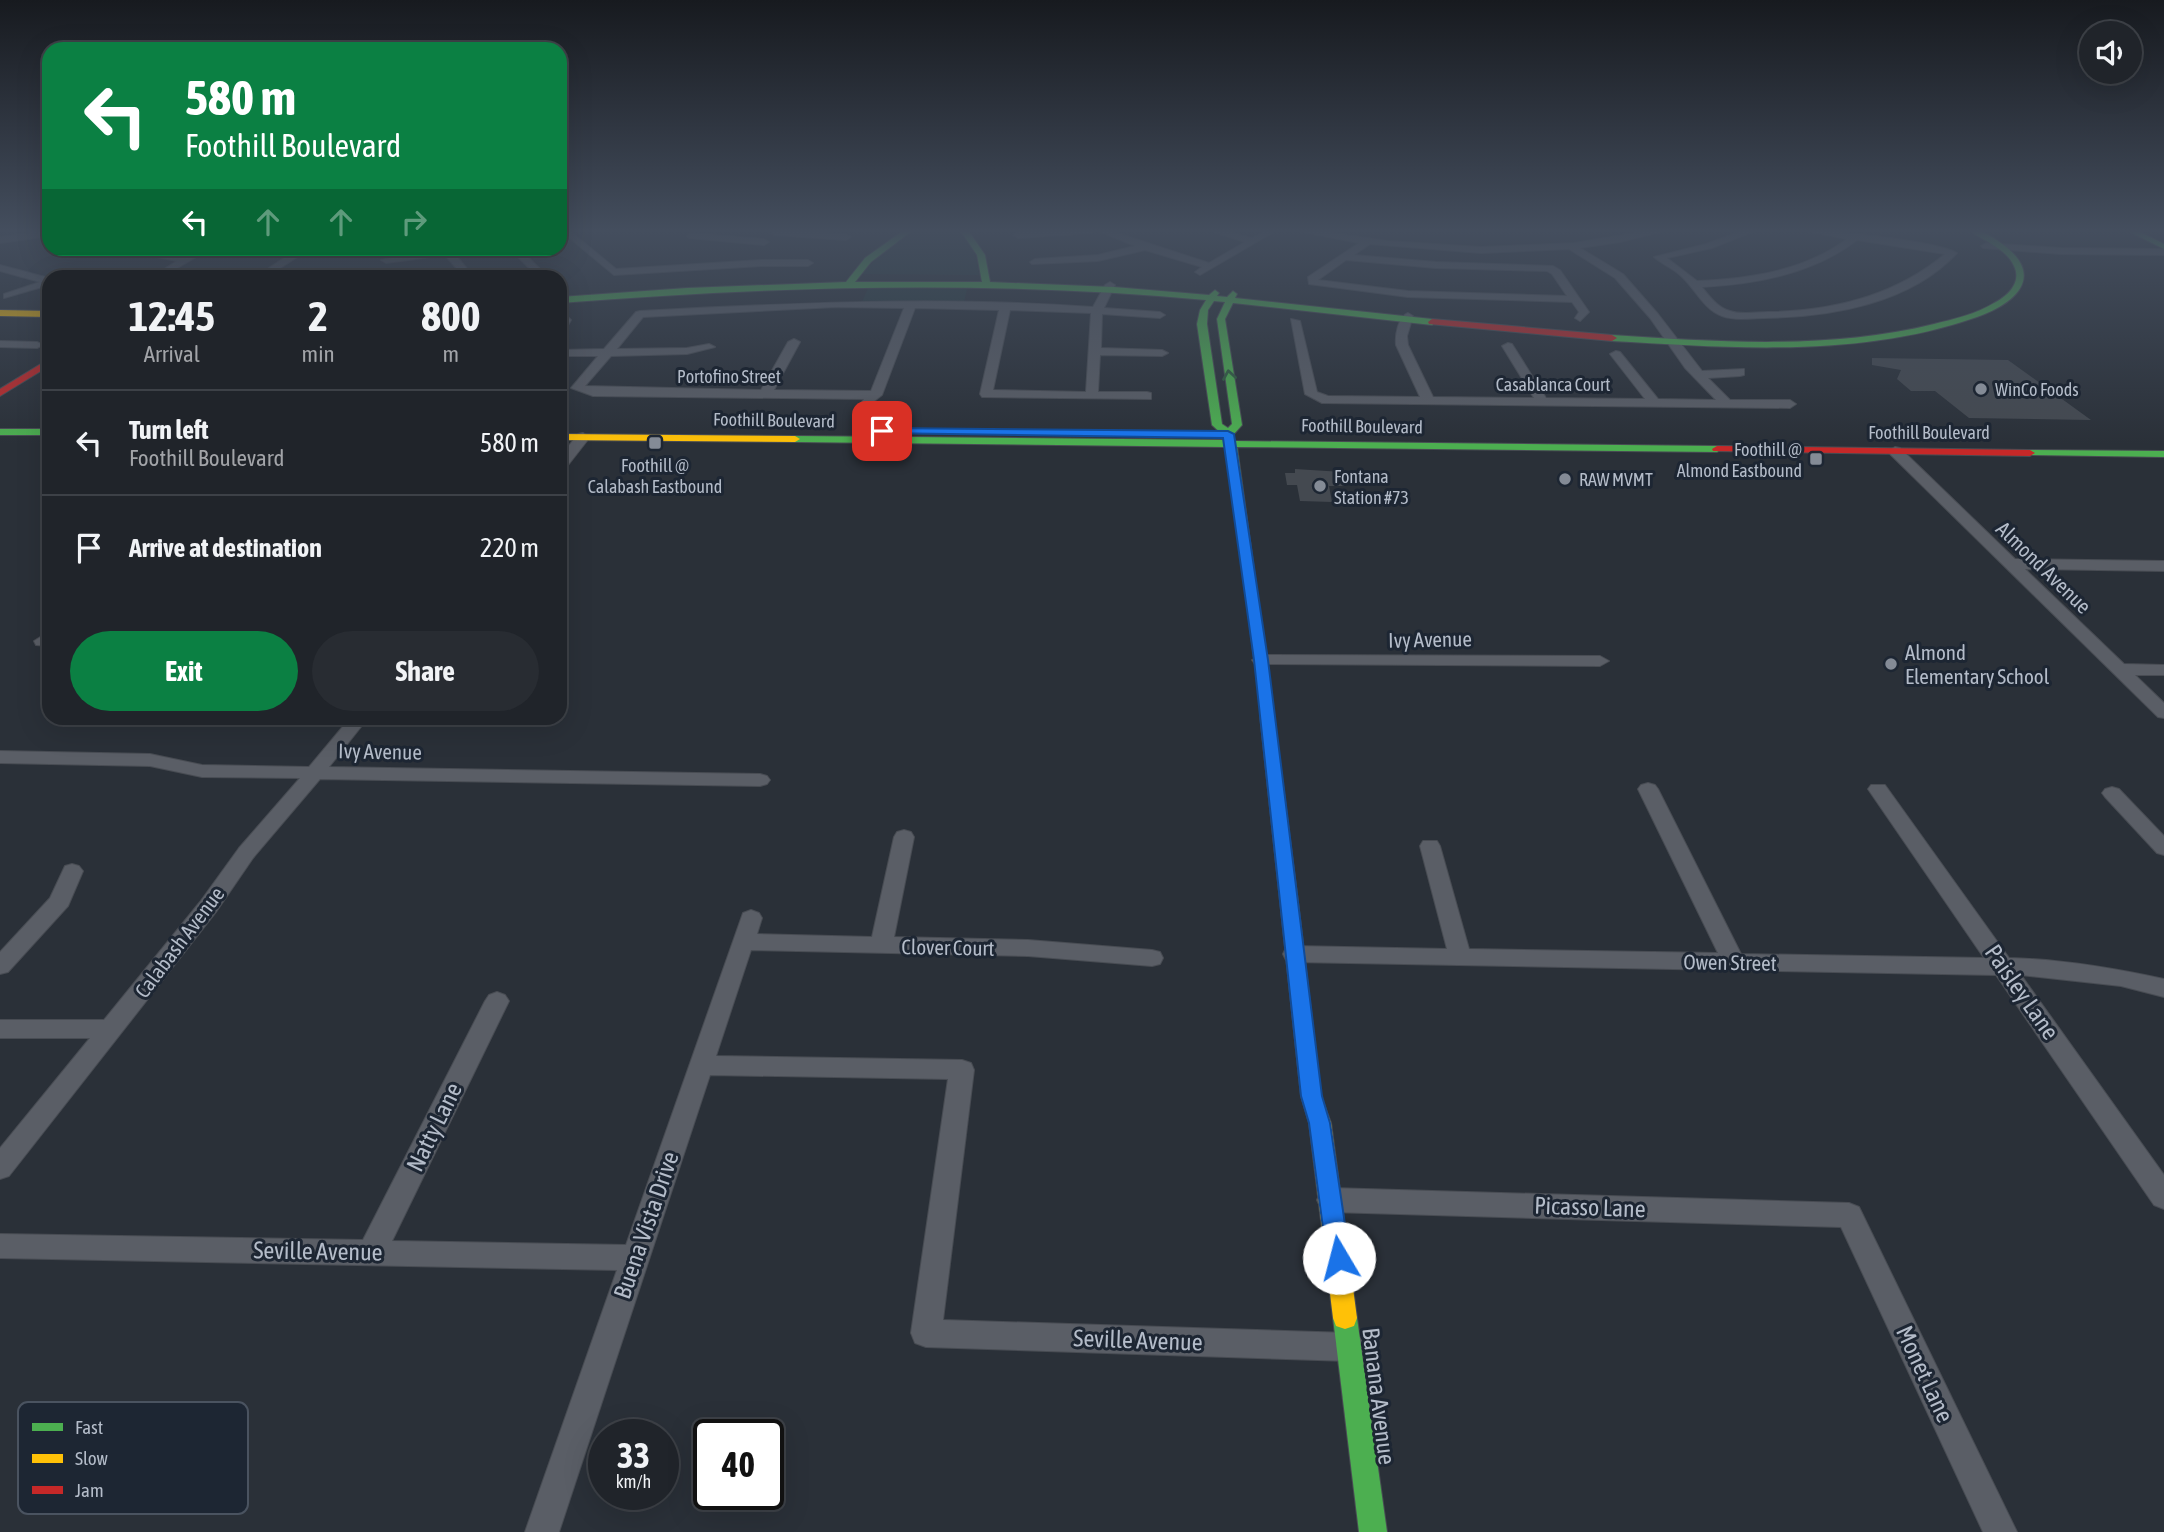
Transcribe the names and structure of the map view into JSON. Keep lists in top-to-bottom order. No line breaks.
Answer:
{"streets":{"street":["Portofino Street","Casablanca Court","Foothill Boulevard","Almond Avenue","Ivy Avenue","Calabash Avenue","Clover Court","Owen Street","Paisley Lane","Natty Lane","Picasso Lane","Buena Vista Drive","Seville Avenue","Monet Lane","Banana Avenue"]},"crossings":[["Foothill Boulevard","Almond Avenue"],["Foothill Boulevard","Banana Avenue"],["Ivy Avenue","Calabash Avenue"],["Ivy Avenue","Banana Avenue"],["Clover Court","Buena Vista Drive"],["Owen Street","Paisley Lane"],["Owen Street","Banana Avenue"],["Natty Lane","Seville Avenue"],["Picasso Lane","Monet Lane"],["Picasso Lane","Banana Avenue"],["Buena Vista Drive","Seville Avenue"],["Seville Avenue","Banana Avenue"]],"places":{"other":["WinCo Foods","RAW MVMT","Fontana Station #73","Almond Elementary School"],"transit":["Foothill @ Calabash Eastbound","Foothill @ Almond Eastbound"]},"legend":["Fast","Slow","Jam"],"page":{"turn":["580 m","Foothill Boulevard"],"eta":["12:45","Arrival","2","min","800","m"],"list":[{"name":"Turn left","note":"Foothill Boulevard","value":"580 m"},{"name":"Arrive at destination","value":"220 m"}],"buttons":["Exit","Share"],"speed":"33 km/h","limit":"40"}}
